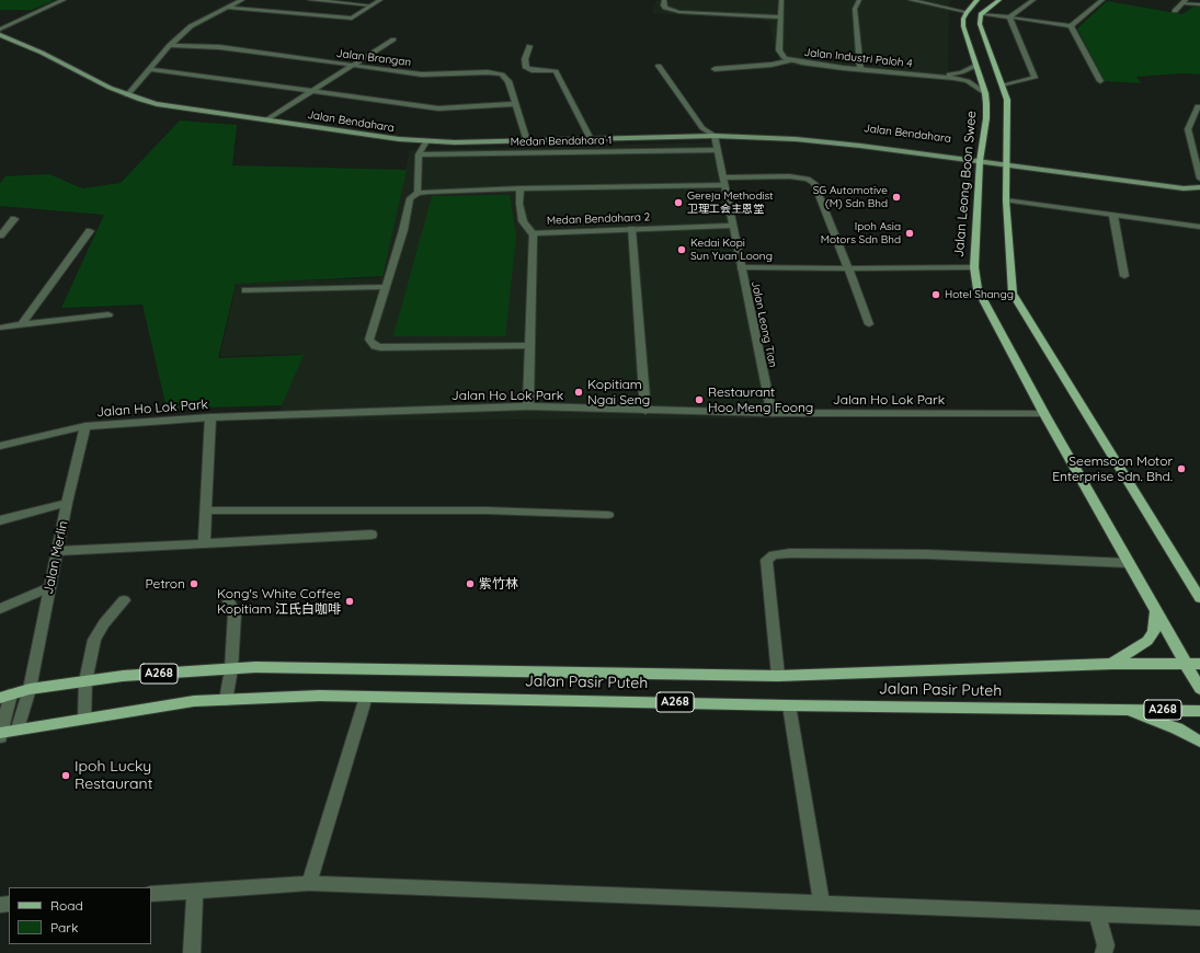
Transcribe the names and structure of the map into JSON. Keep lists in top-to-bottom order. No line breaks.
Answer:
{"streets":{"main road":["Jalan Bendahara","Jalan Leong Boon Swee","A268","Jalan Pasir Puteh"],"street":["Jalan Brangan","Jalan Industri Paloh 4","Medan Bendahara 1","Medan Bendahara 2","Jalan Leong Tian","Jalan Ho Lok Park","Jalan Merlin"]},"crossings":[["Jalan Brangan","Jalan Bendahara"],["Jalan Industri Paloh 4","Jalan Leong Boon Swee"],["Jalan Bendahara","Jalan Leong Boon Swee"],["Jalan Bendahara","Jalan Leong Tian"],["Medan Bendahara 1","Jalan Leong Tian"],["Jalan Leong Boon Swee","Jalan Ho Lok Park"],["Jalan Leong Boon Swee","Jalan Pasir Puteh"],["Medan Bendahara 2","Jalan Leong Tian"],["Medan Bendahara 2","Jalan Ho Lok Park"],["Jalan Leong Tian","Jalan Ho Lok Park"],["Jalan Ho Lok Park","Jalan Merlin"],["Jalan Merlin","Jalan Pasir Puteh"]],"places":["SG Automotive (M) Sdn Bhd","Gereja Methodist 卫理工会主恩堂","Ipoh Asia Motors Sdn Bhd","Kedai Kopi Sun Yuan Loong","Hotel Shangg","Kopitiam Ngai Seng","Restaurant Hoo Meng Foong","Seemsoon Motor Enterprise Sdn. Bhd.","Petron","紫竹林","Kong's White Coffee Kopitiam 江氏白咖啡","Ipoh Lucky Restaurant"],"legend":["Road","Park"]}
